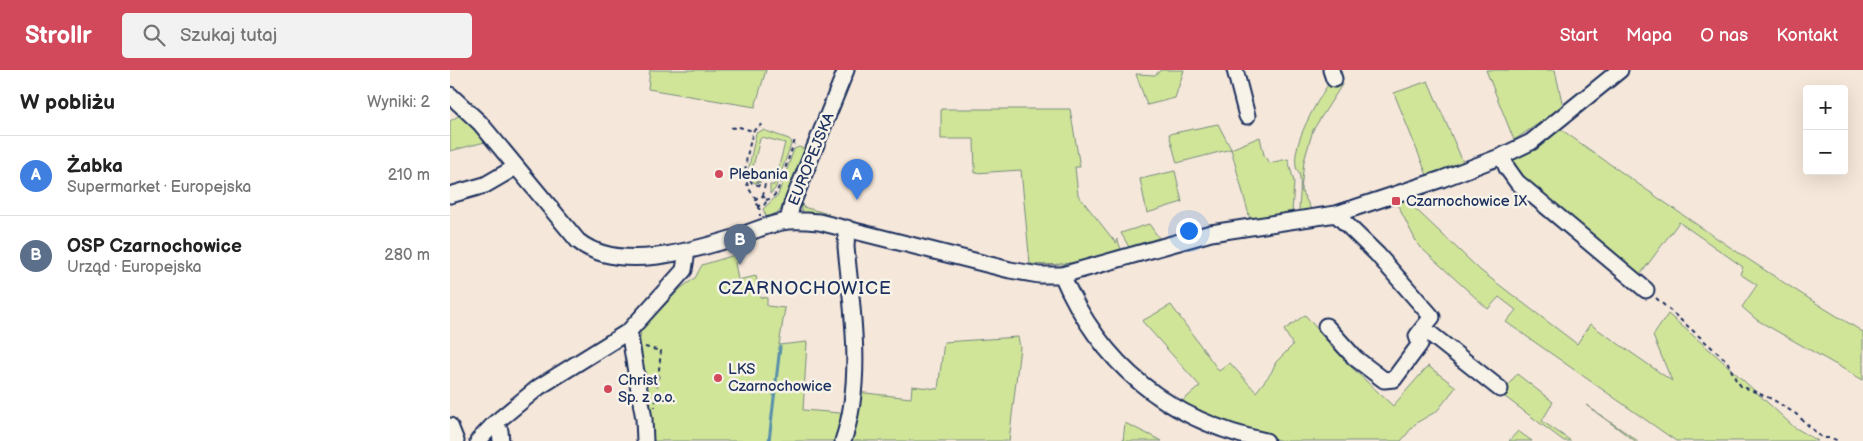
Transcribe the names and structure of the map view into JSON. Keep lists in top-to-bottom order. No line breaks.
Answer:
{"streets":{"street":["EUROPEJSKA"]},"districts":["CZARNOCHOWICE"],"places":{"other":["Plebania","LKS Czarnochowice","Christ Sp. z o.o."],"transit":["Czarnochowice IX"]},"page":{"header":"Strollr","search":"Szukaj tutaj","nav":["Start","Mapa","O nas","Kontakt"],"heading":["W pobliżu","Wyniki: 2"],"map_buttons":["+","−"],"list":[{"mark":"A","name":"Żabka","note":"Supermarket · Europejska","value":"210 m"},{"mark":"B","name":"OSP Czarnochowice","note":"Urząd · Europejska","value":"280 m"}],"pins":["A","B"]}}
